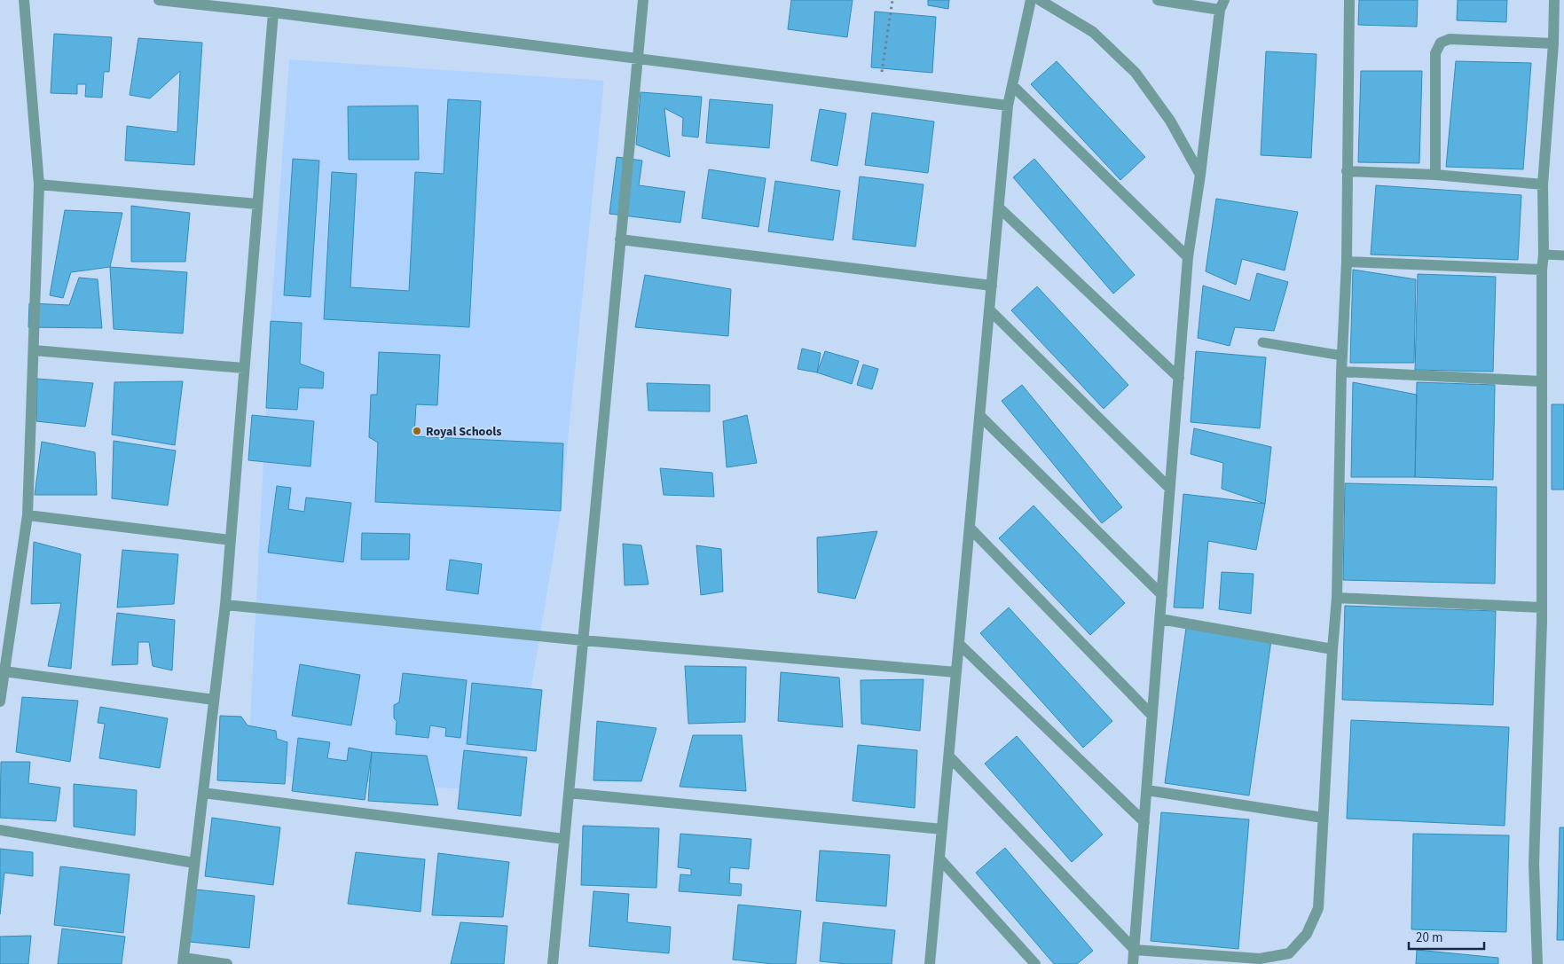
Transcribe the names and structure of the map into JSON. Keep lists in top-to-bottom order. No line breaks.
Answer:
{"places":["Royal Schools"],"scale_bar":"20 m"}
